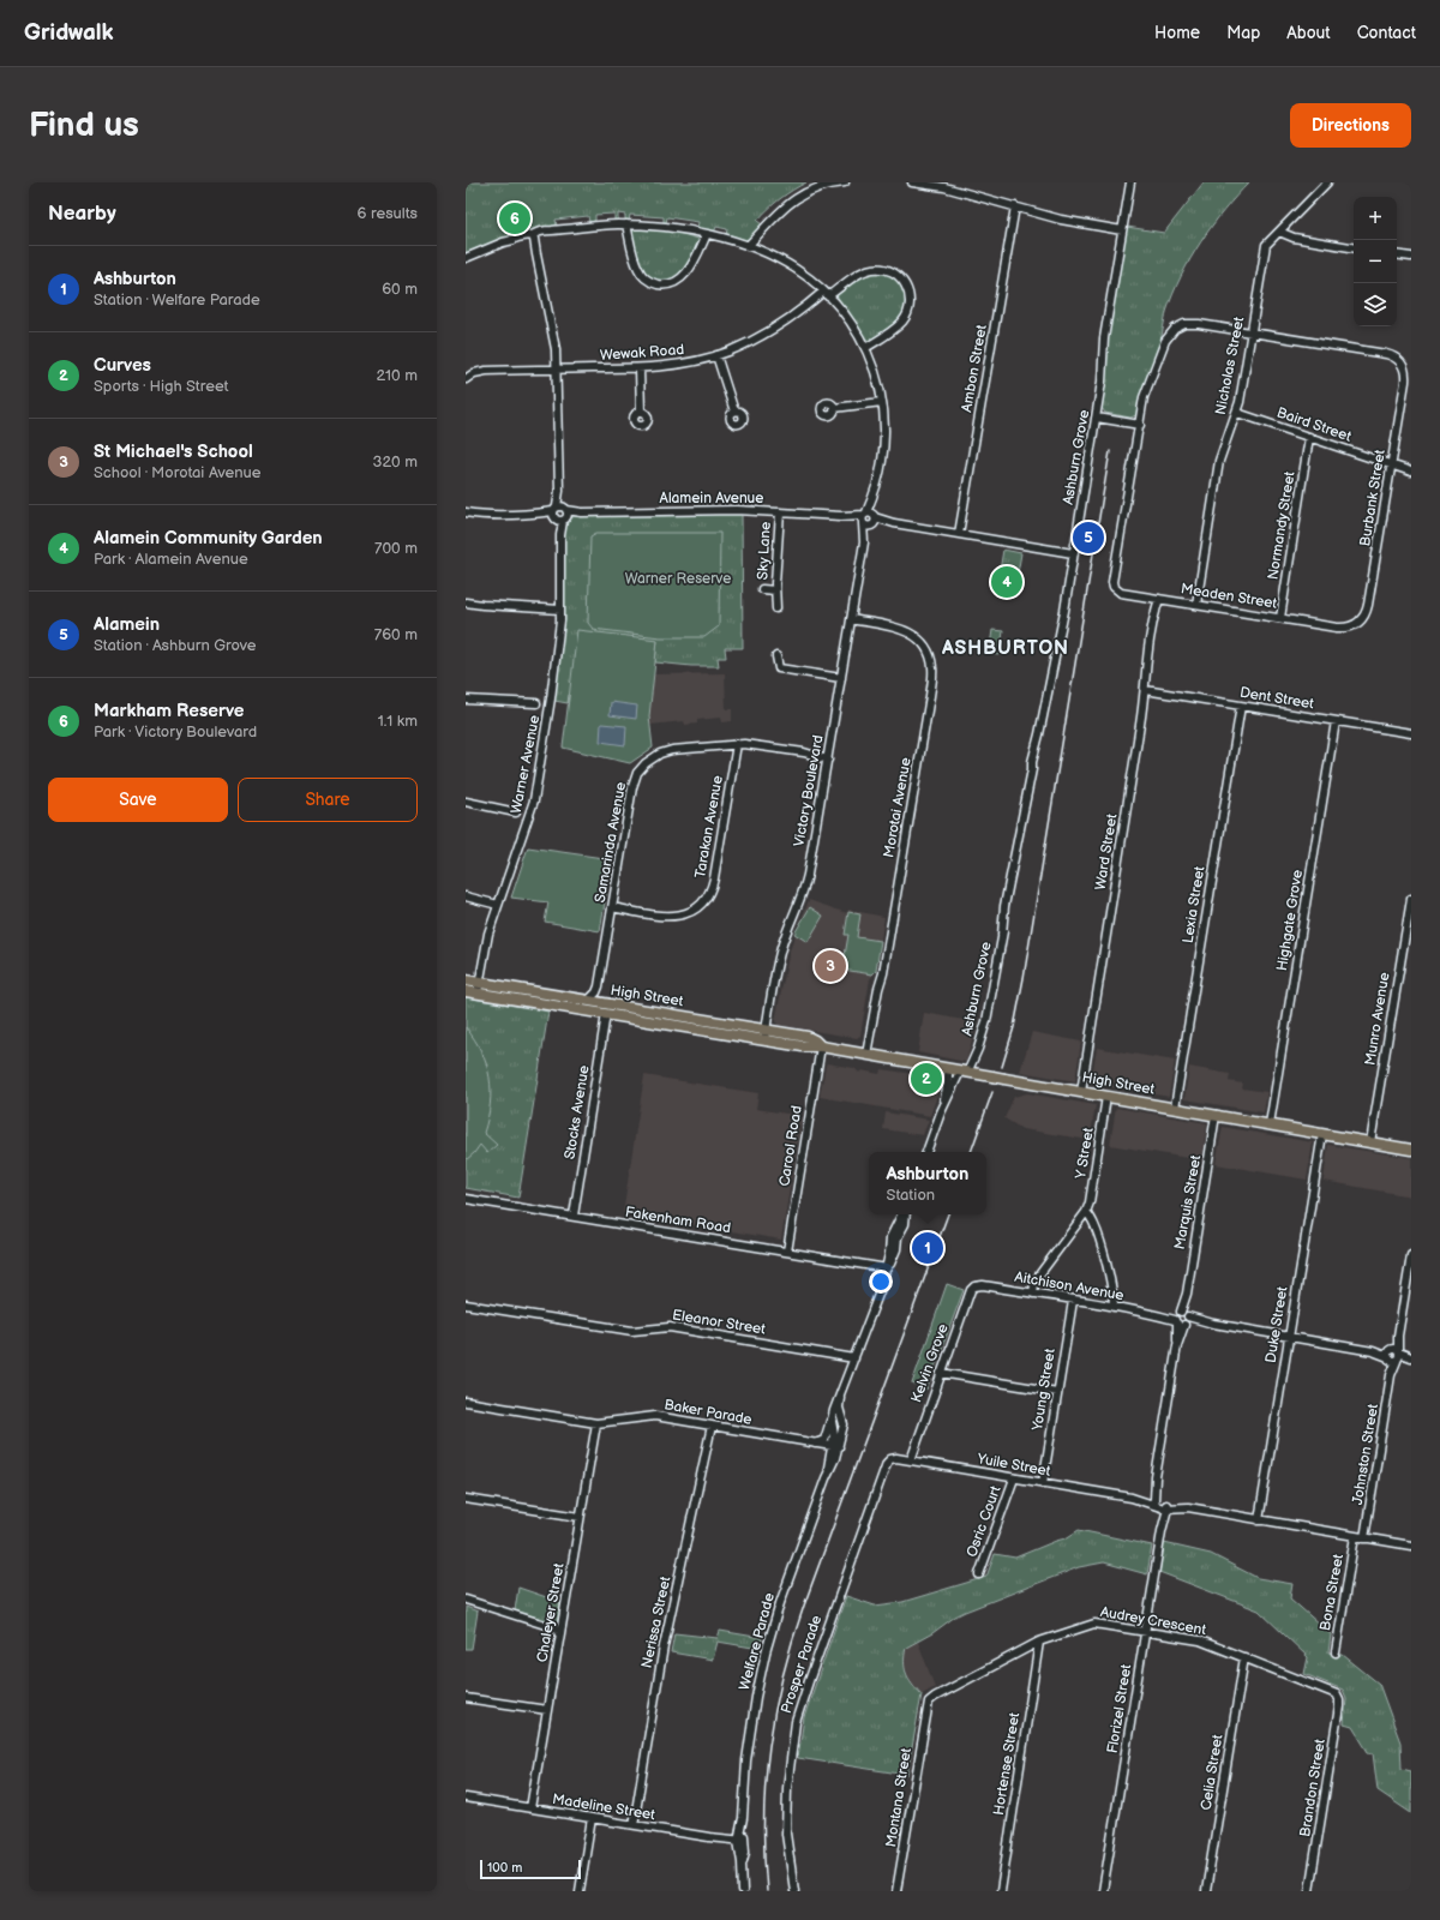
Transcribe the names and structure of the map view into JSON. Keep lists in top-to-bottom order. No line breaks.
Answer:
{"streets":{"main road":["High Street"],"street":["Wewak Road","Nicholas Street","Ambon Street","Baird Street","Ashburn Grove","Alamein Avenue","Burbank Street","Normandy Street","Sky Lane","Meaden Street","Dent Street","Warner Avenue","Victory Boulevard","Morotai Avenue","Tarakan Avenue","Samarinda Avenue","Ward Street","Lexia Street","Highgate Grove","Munro Avenue","Stocks Avenue","Carool Road","Y Street","Marquis Street","Fakenham Road","Aitchison Avenue","Eleanor Street","Duke Street","Kelvin Grove","Young Street","Baker Parade","Johnston Street","Yuile Street","Osric Court","Bona Street","Chaleyer Street","Audrey Crescent","Nerissa Street","Welfare Parade","Prosper Parade","Florizel Street","Hortense Street","Celia Street","Brandon Street","Montana Street","Madeline Street"]},"crossings":[["Wewak Road","Warner Avenue"],["Wewak Road","Victory Boulevard"],["Nicholas Street","Baird Street"],["Nicholas Street","Burbank Street"],["Nicholas Street","Meaden Street"],["Ambon Street","Alamein Avenue"],["Baird Street","Burbank Street"],["Baird Street","Normandy Street"],["Ashburn Grove","Alamein Avenue"],["Ashburn Grove","High Street"],["Alamein Avenue","Sky Lane"],["Alamein Avenue","Warner Avenue"],["Alamein Avenue","Victory Boulevard"],["Burbank Street","Meaden Street"],["Normandy Street","Meaden Street"],["Meaden Street","Ward Street"],["Dent Street","Ward Street"],["Dent Street","Lexia Street"],["Dent Street","Highgate Grove"],["Warner Avenue","Victory Boulevard"],["Warner Avenue","High Street"],["Victory Boulevard","Morotai Avenue"],["Victory Boulevard","Samarinda Avenue"],["Victory Boulevard","High Street"],["Morotai Avenue","High Street"],["Tarakan Avenue","Samarinda Avenue"],["Samarinda Avenue","High Street"],["Ward Street","High Street"],["Lexia Street","High Street"],["Highgate Grove","High Street"],["High Street","Munro Avenue"],["High Street","Stocks Avenue"],["High Street","Carool Road"],["High Street","Y Street"],["High Street","Marquis Street"],["High Street","Duke Street"],["Stocks Avenue","Fakenham Road"],["Carool Road","Fakenham Road"],["Y Street","Aitchison Avenue"],["Marquis Street","Aitchison Avenue"],["Marquis Street","Yuile Street"],["Fakenham Road","Welfare Parade"],["Aitchison Avenue","Duke Street"],["Aitchison Avenue","Kelvin Grove"],["Aitchison Avenue","Young Street"],["Aitchison Avenue","Johnston Street"],["Eleanor Street","Welfare Parade"],["Duke Street","Yuile Street"],["Kelvin Grove","Yuile Street"],["Young Street","Yuile Street"],["Baker Parade","Chaleyer Street"],["Baker Parade","Nerissa Street"],["Baker Parade","Welfare Parade"],["Johnston Street","Yuile Street"],["Yuile Street","Osric Court"],["Yuile Street","Bona Street"],["Yuile Street","Prosper Parade"],["Yuile Street","Florizel Street"],["Chaleyer Street","Madeline Street"],["Audrey Crescent","Florizel Street"],["Audrey Crescent","Hortense Street"],["Audrey Crescent","Celia Street"],["Audrey Crescent","Brandon Street"],["Audrey Crescent","Montana Street"],["Nerissa Street","Madeline Street"],["Welfare Parade","Madeline Street"]],"districts":["ASHBURTON"],"parks":["Warner Reserve"],"scale_bar":"100 m","page":{"header":"Gridwalk","nav":["Home","Map","About","Contact"],"buttons":["Directions",["Save","Share"]],"title":"Find us","heading":["Nearby","6 results"],"map_buttons":["+","−"],"pins":["6","5","4","3","2","1"],"list":[{"mark":"1","name":"Ashburton","note":"Station · Welfare Parade","value":"60 m"},{"mark":"2","name":"Curves","note":"Sports · High Street","value":"210 m"},{"mark":"3","name":"St Michael's School","note":"School · Morotai Avenue","value":"320 m"},{"mark":"4","name":"Alamein Community Garden","note":"Park · Alamein Avenue","value":"700 m"},{"mark":"5","name":"Alamein","note":"Station · Ashburn Grove","value":"760 m"},{"mark":"6","name":"Markham Reserve","note":"Park · Victory Boulevard","value":"1.1 km"}],"popup":["Ashburton","Station"],"scale":"100 m"}}
